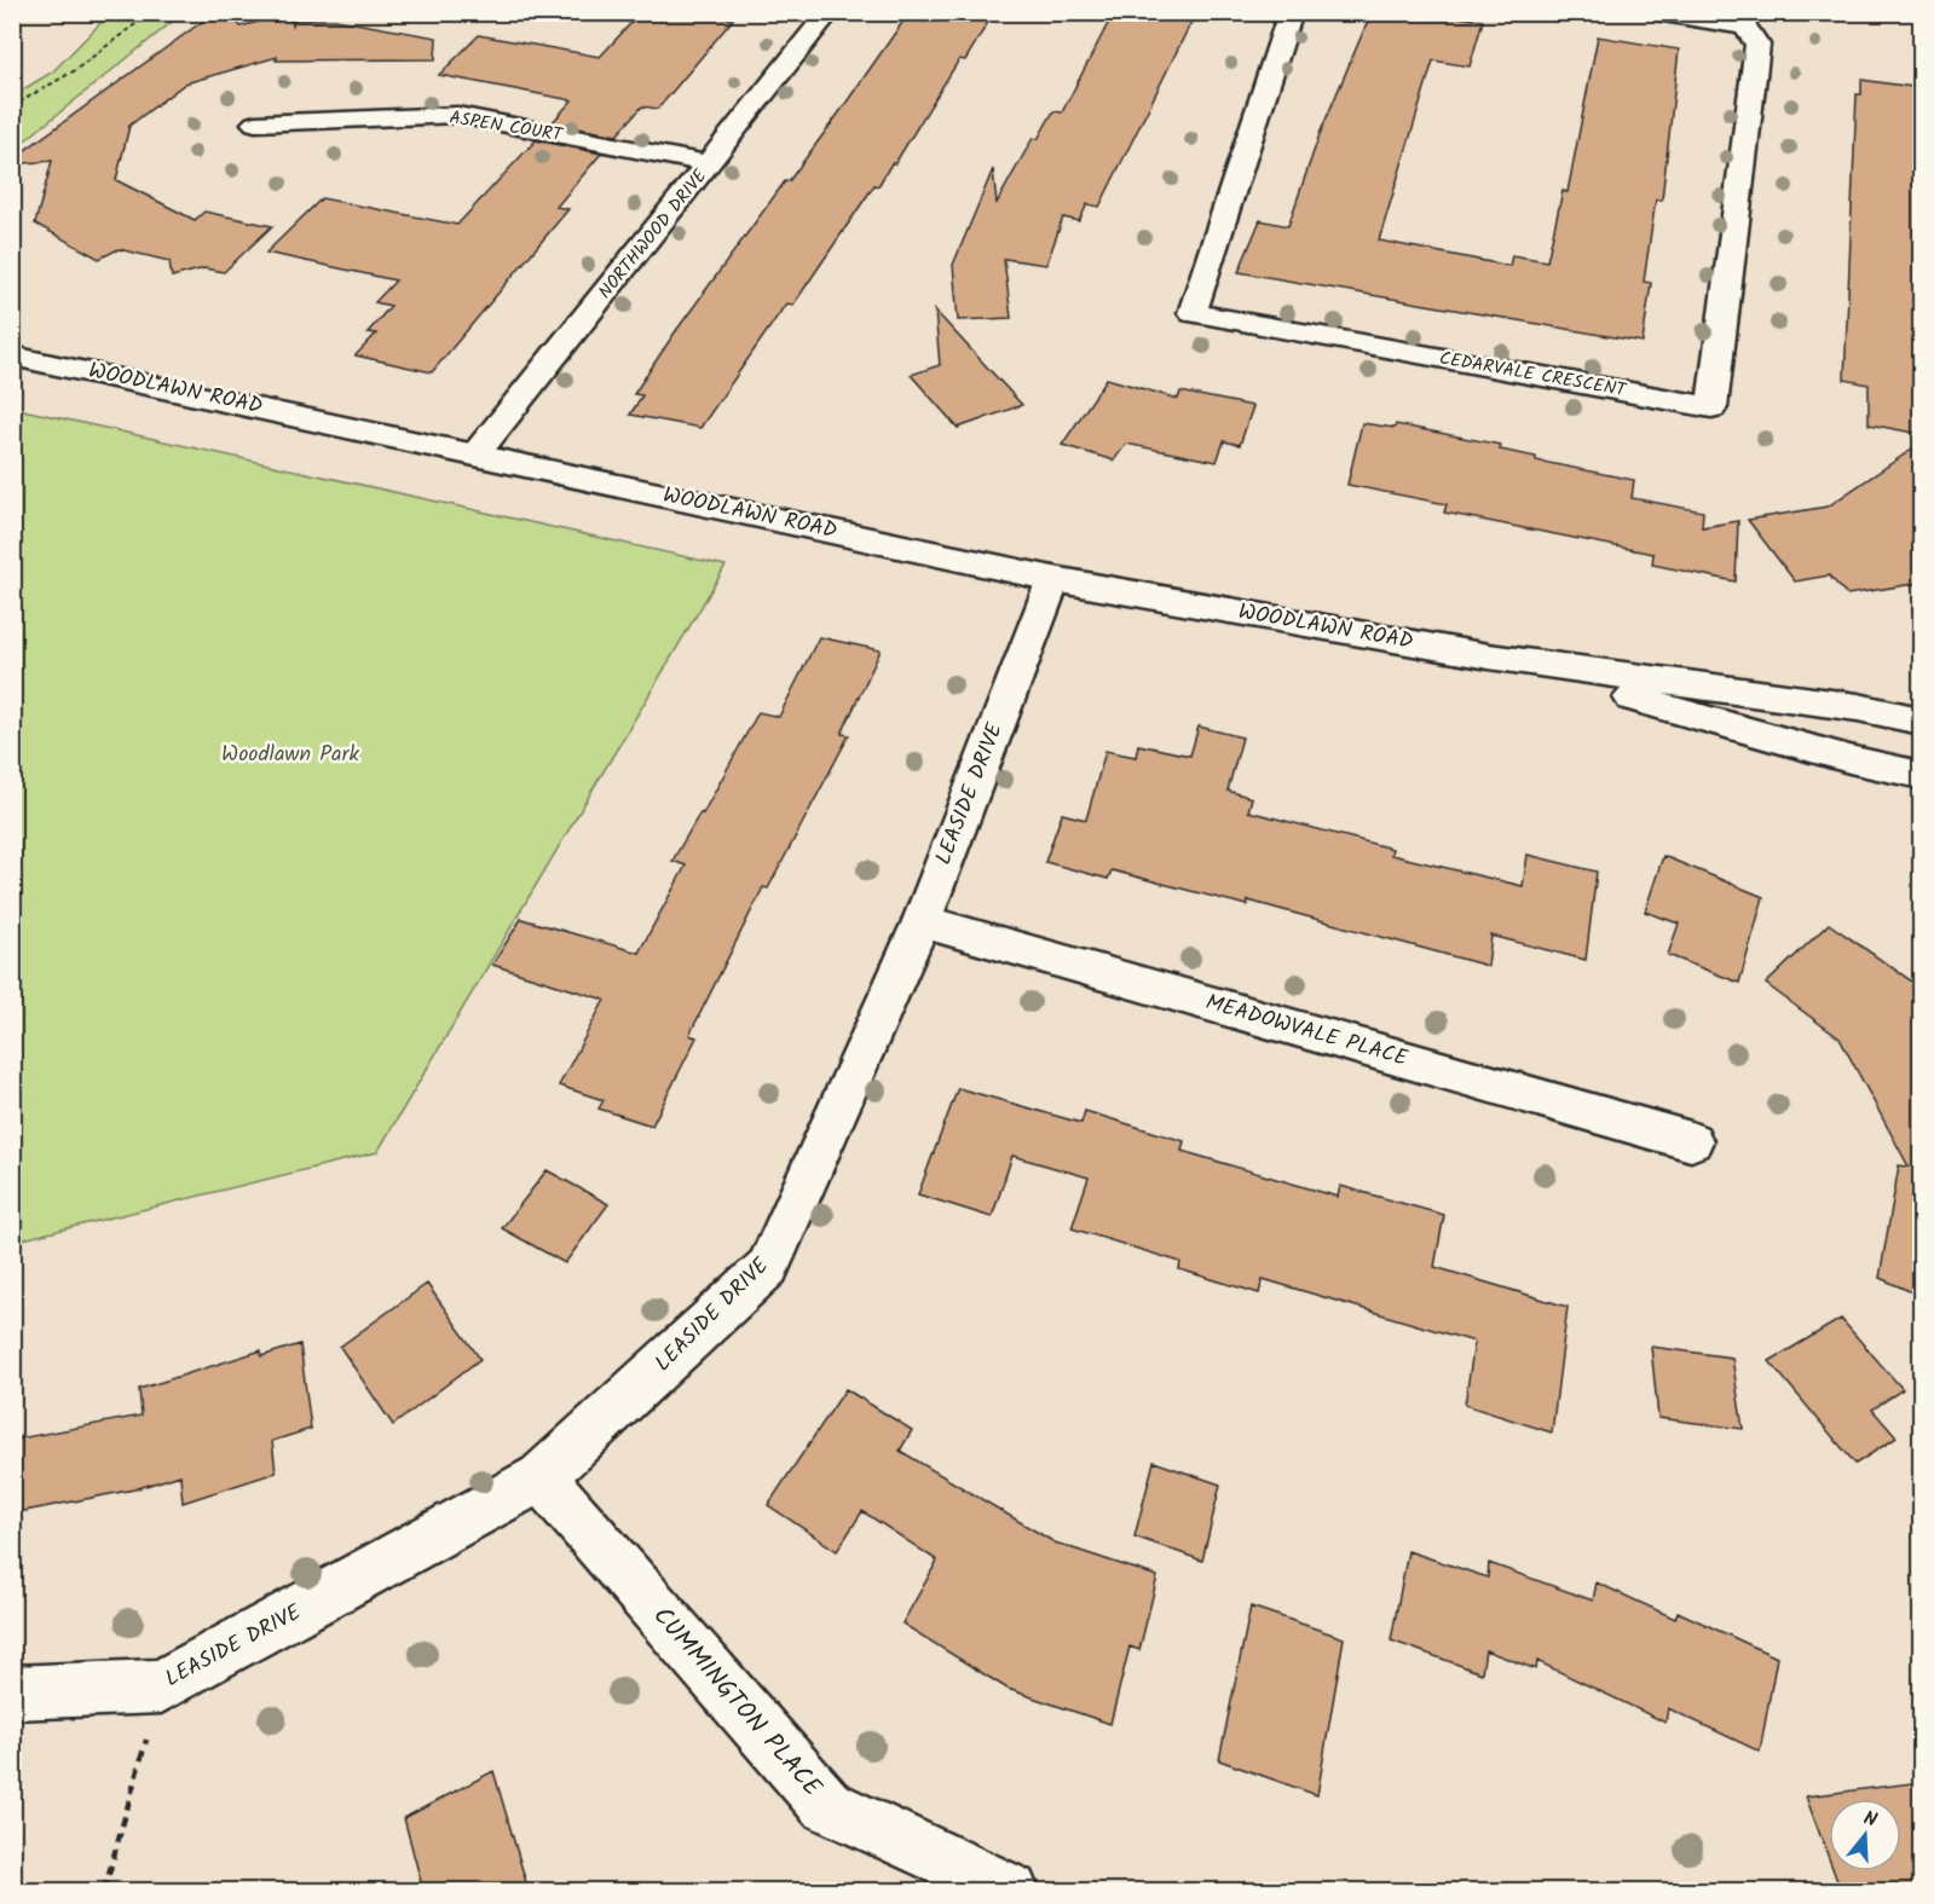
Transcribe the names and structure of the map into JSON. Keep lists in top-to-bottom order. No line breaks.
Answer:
{"streets":{"street":["ASPEN COURT","NORTHWOOD DRIVE","CEDARVALE CRESCENT","WOODLAWN ROAD","LEASIDE DRIVE","MEADOWVALE PLACE","CUMMINGTON PLACE"]},"crossings":[["ASPEN COURT","NORTHWOOD DRIVE"],["NORTHWOOD DRIVE","WOODLAWN ROAD"],["WOODLAWN ROAD","LEASIDE DRIVE"],["LEASIDE DRIVE","MEADOWVALE PLACE"],["LEASIDE DRIVE","CUMMINGTON PLACE"]],"parks":["Woodlawn Park"],"north":"top"}
